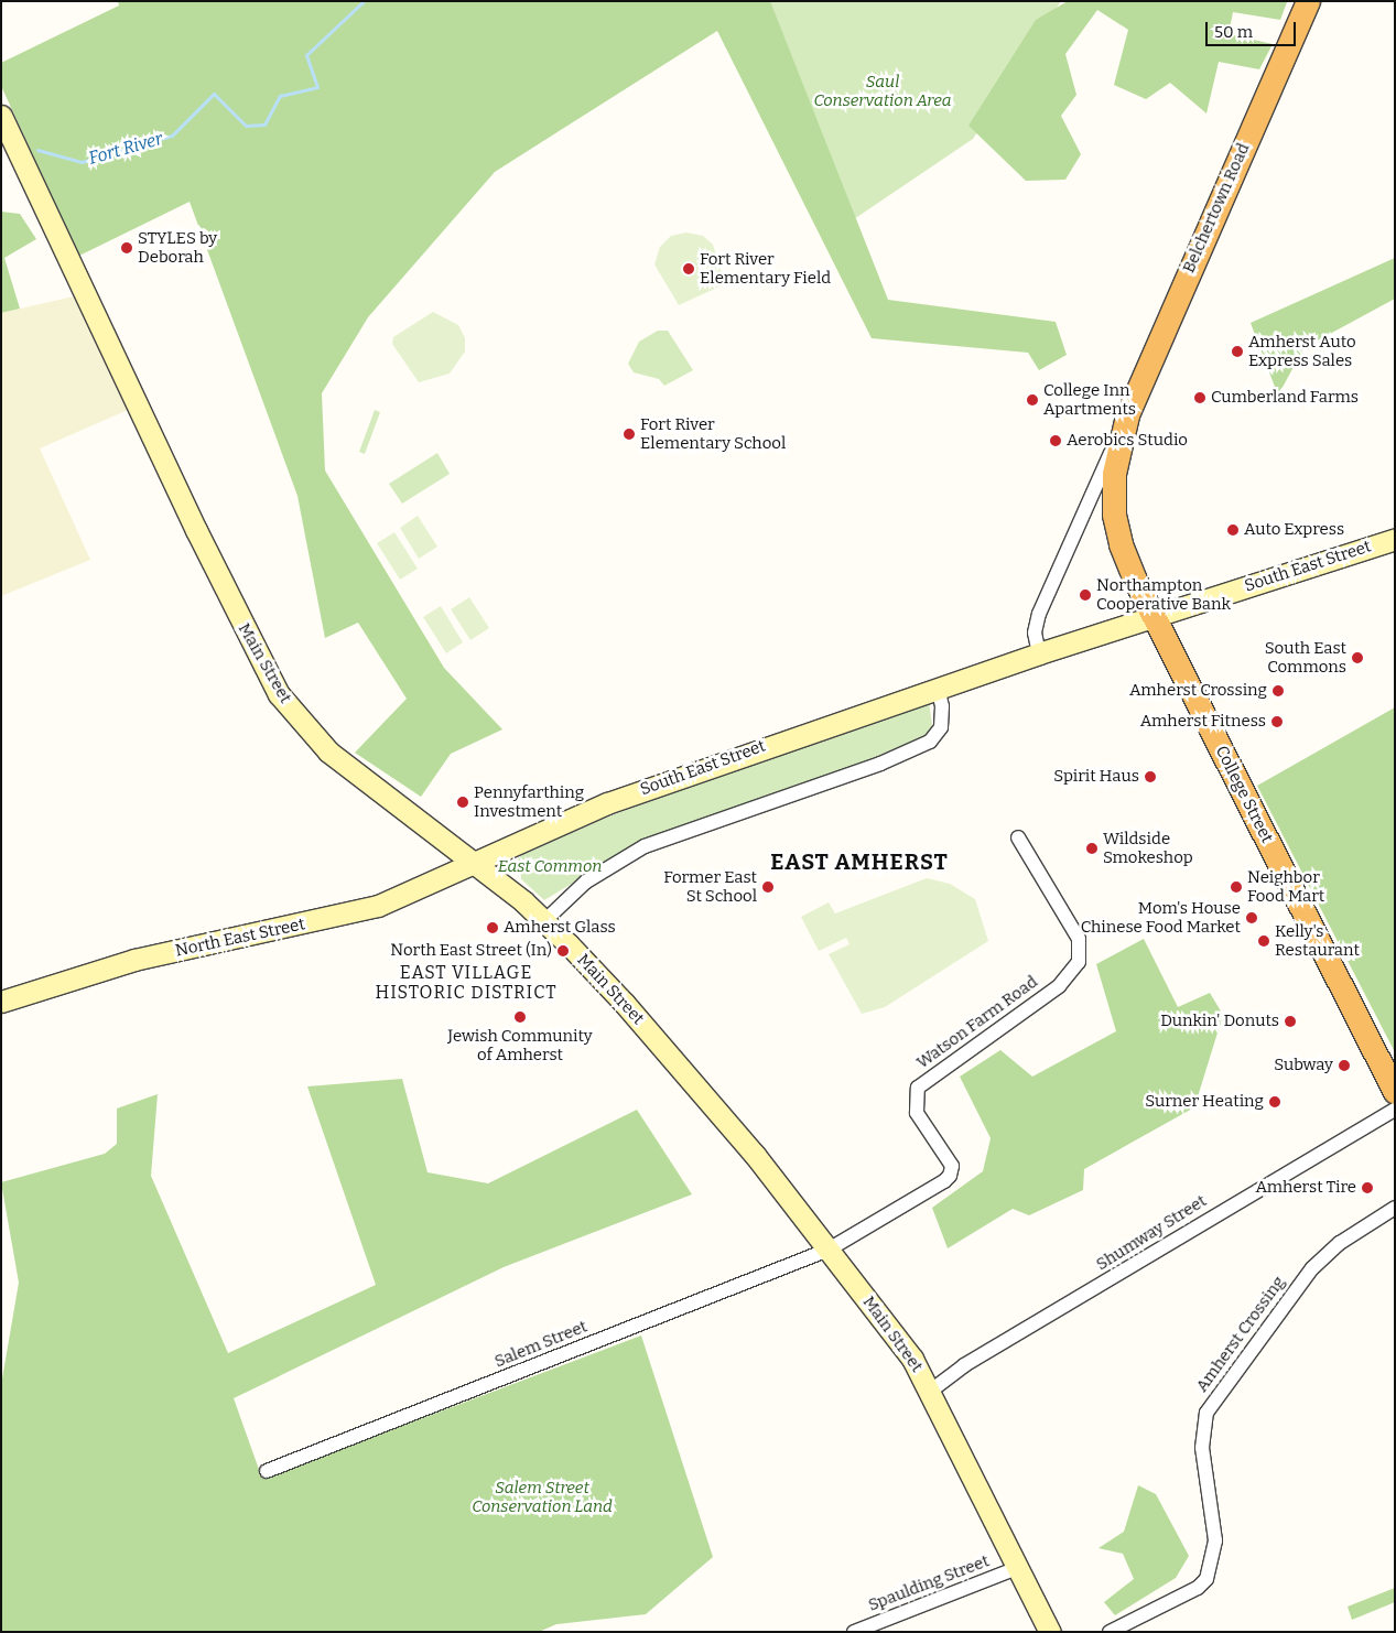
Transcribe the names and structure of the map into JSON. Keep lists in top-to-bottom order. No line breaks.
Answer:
{"streets":{"highway":["Belchertown Road","College Street"],"main road":["South East Street","Main Street","North East Street"],"street":["Watson Farm Road","Shumway Street","Amherst Crossing","Salem Street","Spaulding Street"]},"crossings":[["Belchertown Road","South East Street"],["Belchertown Road","College Street"],["South East Street","Main Street"],["South East Street","College Street"],["South East Street","North East Street"],["Main Street","North East Street"],["Main Street","Watson Farm Road"],["Main Street","Shumway Street"],["Main Street","Salem Street"],["Main Street","Spaulding Street"],["Watson Farm Road","Salem Street"]],"districts":["EAST AMHERST","EAST VILLAGE HISTORIC DISTRICT"],"water":["Fort River"],"parks":["Saul Conservation Area","East Common","Salem Street Conservation Land"],"places":["STYLES by Deborah","Fort River Elementary Field","Amherst Auto Express Sales","Cumberland Farms","College Inn Apartments","Fort River Elementary School","Aerobics Studio","Auto Express","Northampton Cooperative Bank","South East Commons","Amherst Crossing","Amherst Fitness","Spirit Haus","Pennyfarthing Investment","Wildside Smokeshop","Former East St School","Neighbor Food Mart","Mom's House Chinese Food Market","Amherst Glass","Kelly's Restaurant","North East Street (In)","Jewish Community of Amherst","Dunkin' Donuts","Subway","Surner Heating","Amherst Tire"],"scale_bar":"50 m"}
